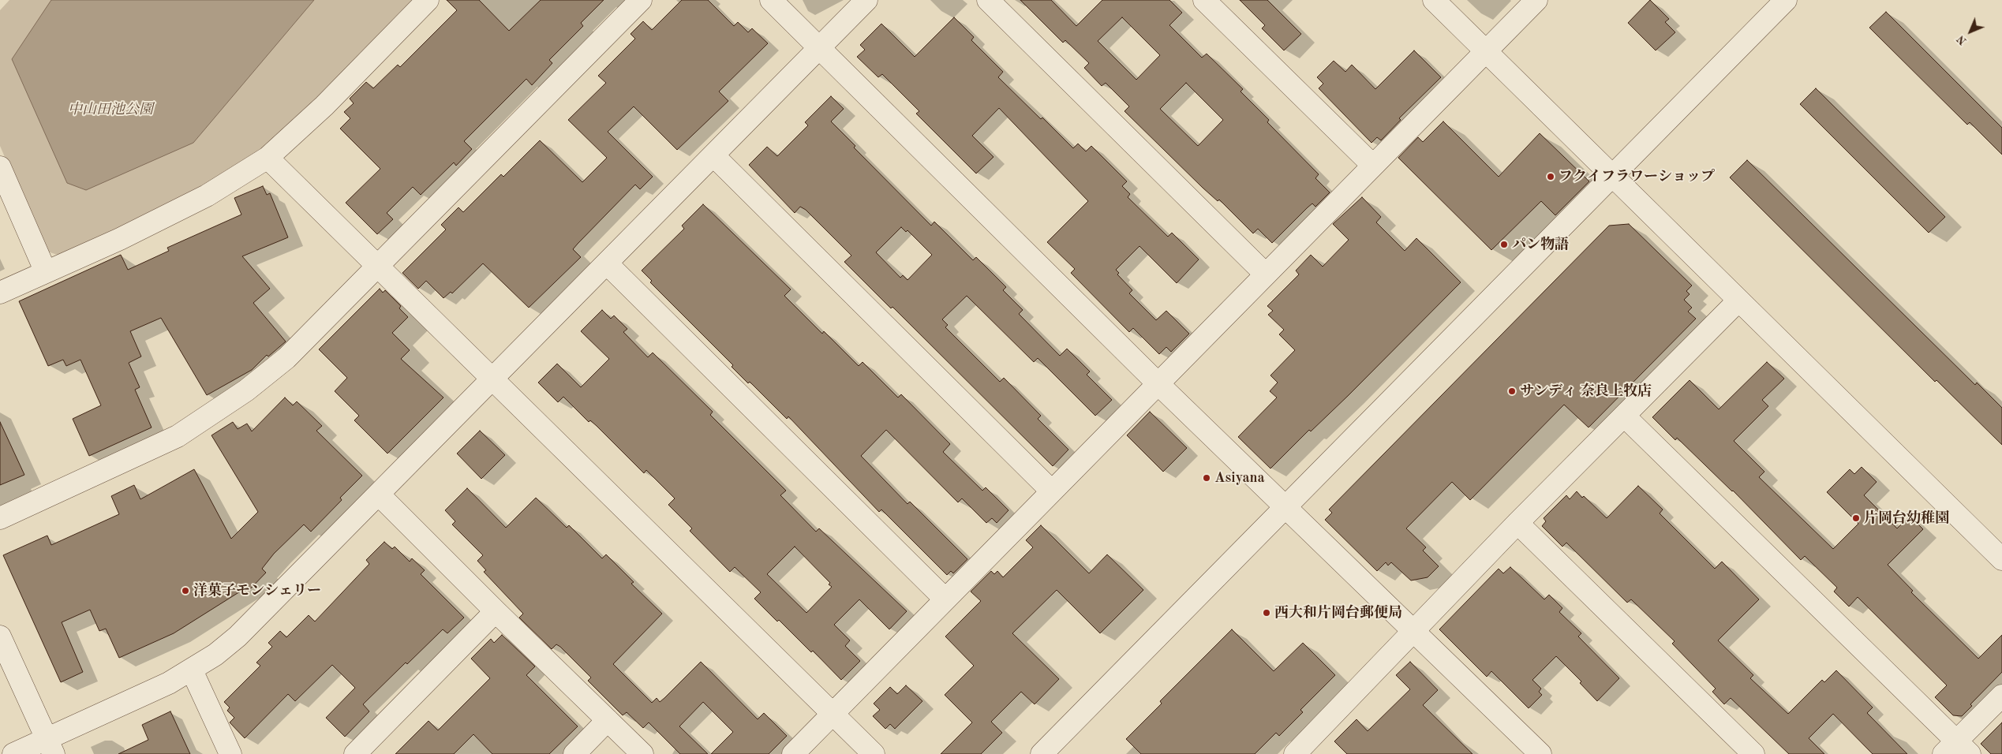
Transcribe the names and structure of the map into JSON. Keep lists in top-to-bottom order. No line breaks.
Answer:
{"parks":["中山田池公園"],"places":["フクイフラワーショップ","パン物語","サンディ 奈良上牧店","Asiyana","片岡台幼稚園","洋菓子モンシェリー","西大和片岡台郵便局"],"north":"bottom left"}
